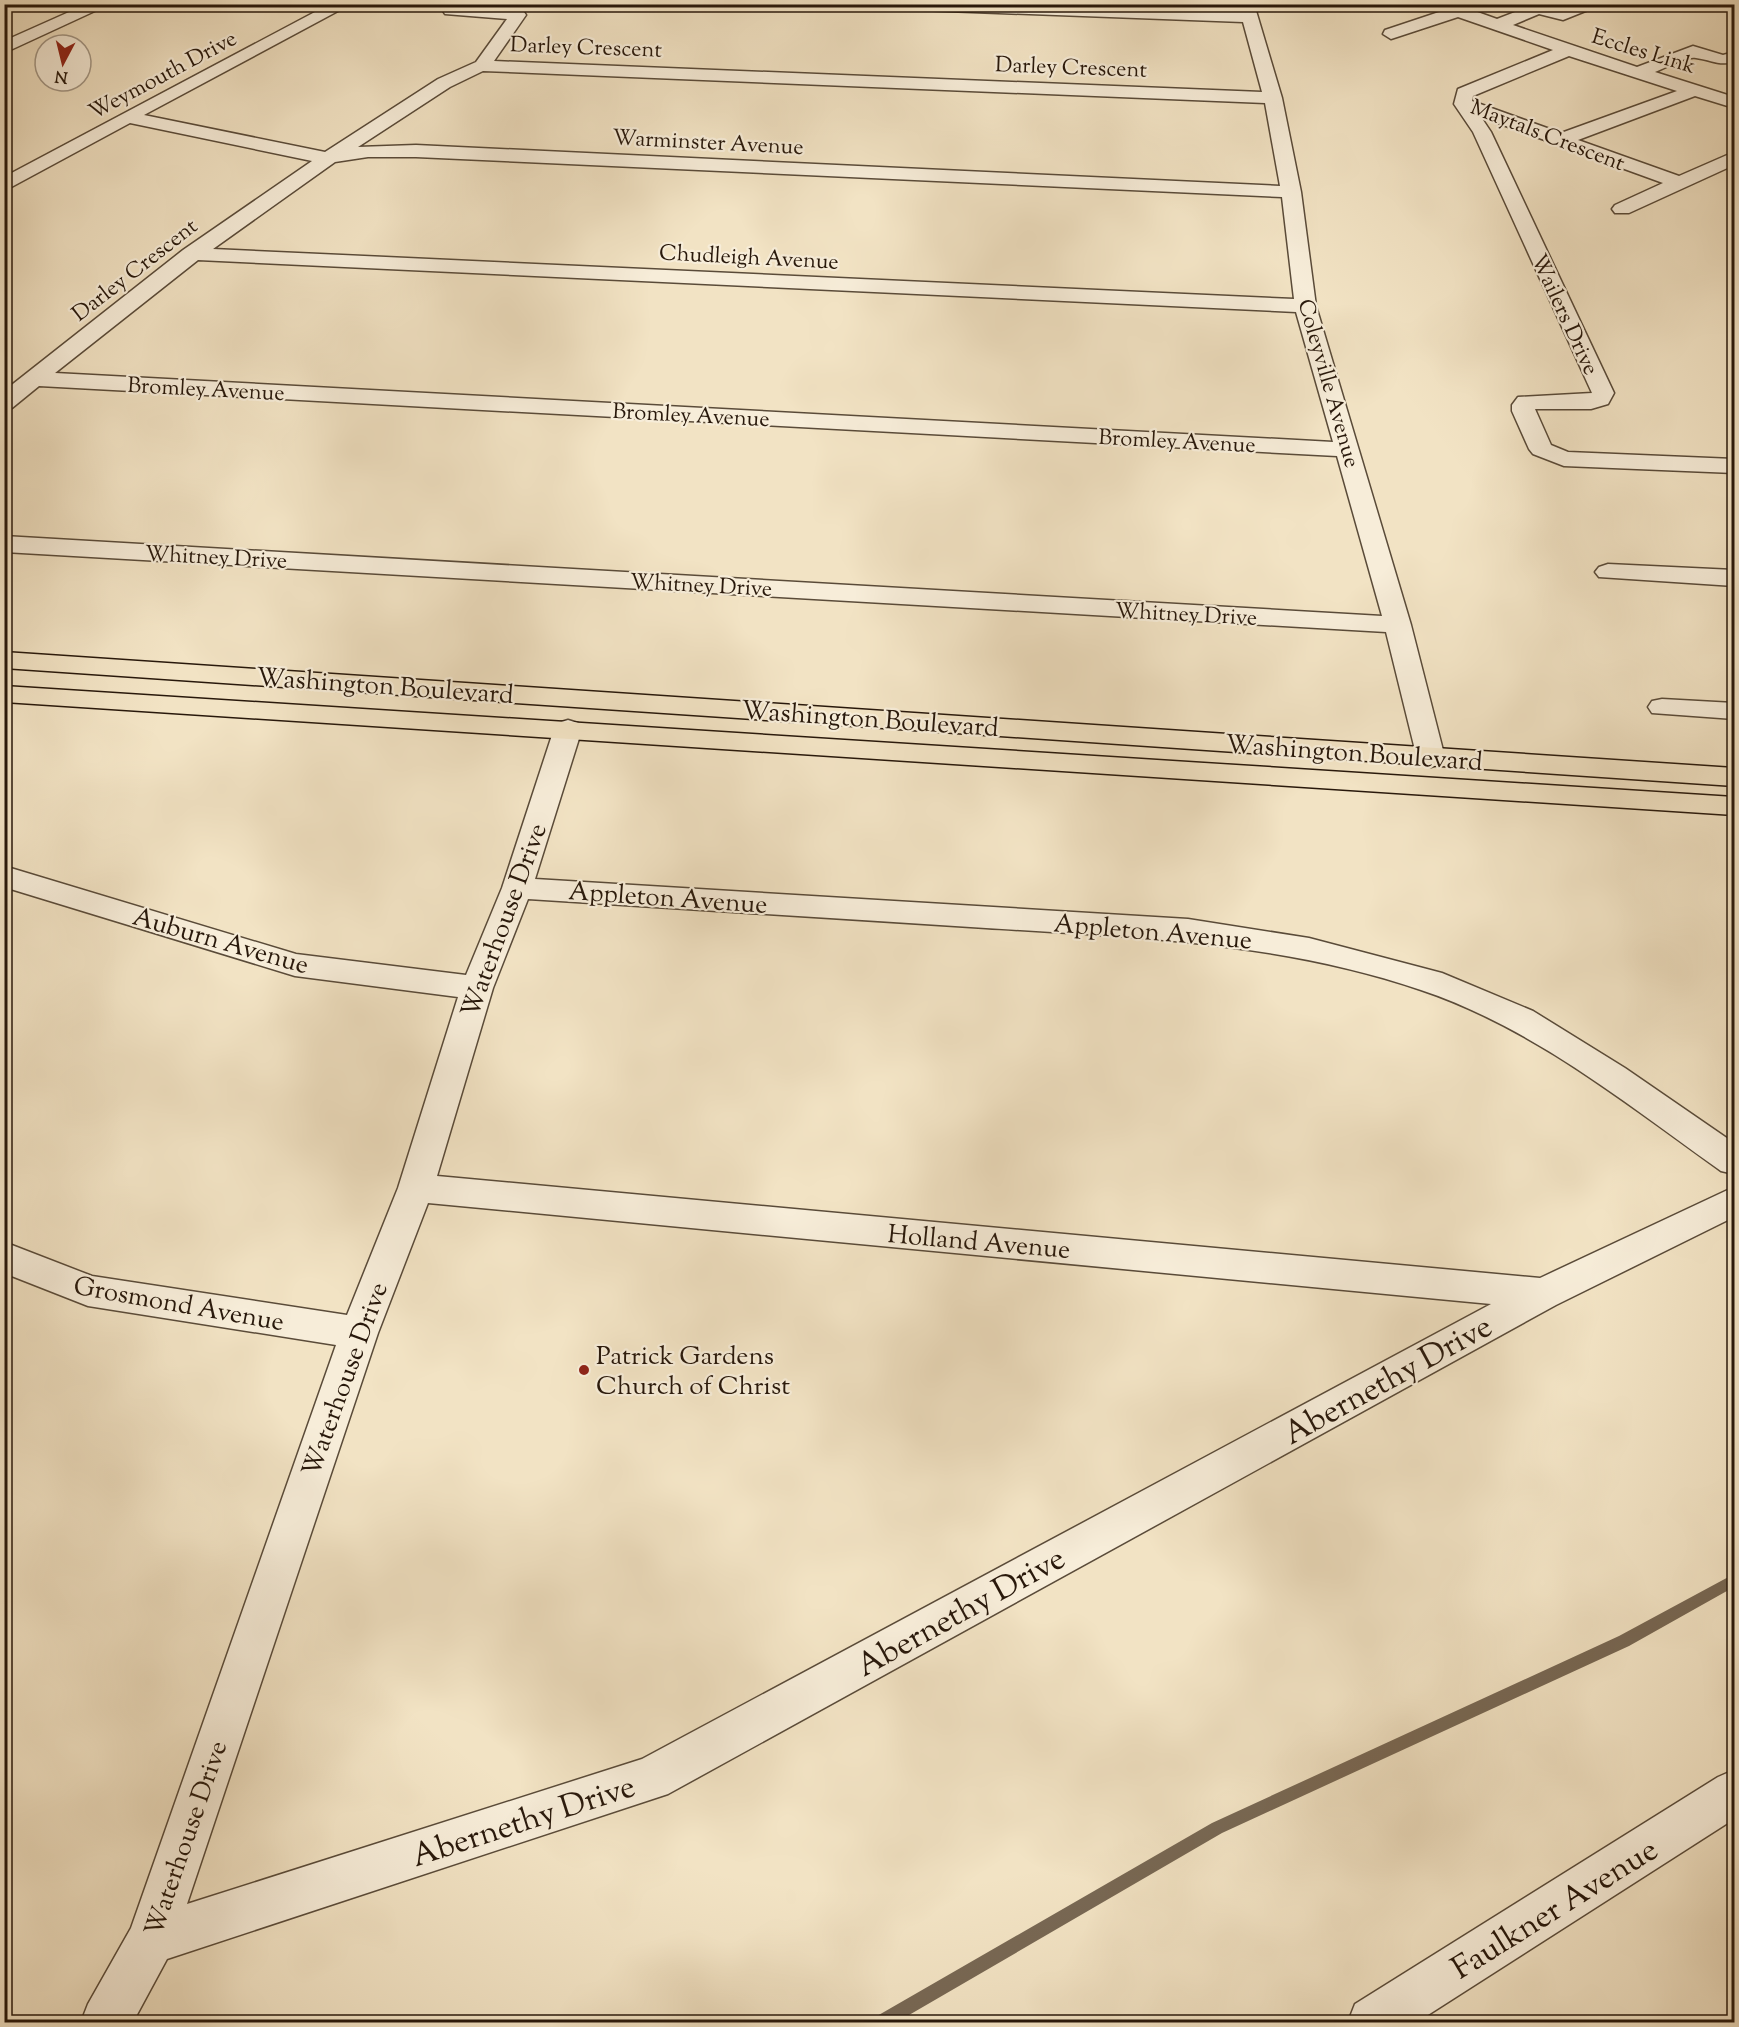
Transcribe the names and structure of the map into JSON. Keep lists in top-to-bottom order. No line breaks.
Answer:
{"streets":{"highway":["Washington Boulevard"],"street":["Darley Crescent","Eccles Link","Weymouth Drive","Maytals Crescent","Warminster Avenue","Chudleigh Avenue","Wailers Drive","Coleyville Avenue","Bromley Avenue","Whitney Drive","Appleton Avenue","Waterhouse Drive","Auburn Avenue","Holland Avenue","Grosmond Avenue","Abernethy Drive","Faulkner Avenue"]},"crossings":[["Darley Crescent","Warminster Avenue"],["Darley Crescent","Chudleigh Avenue"],["Darley Crescent","Coleyville Avenue"],["Darley Crescent","Bromley Avenue"],["Eccles Link","Maytals Crescent"],["Weymouth Drive","Warminster Avenue"],["Maytals Crescent","Wailers Drive"],["Warminster Avenue","Coleyville Avenue"],["Chudleigh Avenue","Coleyville Avenue"],["Coleyville Avenue","Bromley Avenue"],["Coleyville Avenue","Whitney Drive"],["Coleyville Avenue","Washington Boulevard"],["Washington Boulevard","Waterhouse Drive"],["Appleton Avenue","Waterhouse Drive"],["Waterhouse Drive","Auburn Avenue"],["Waterhouse Drive","Holland Avenue"],["Waterhouse Drive","Grosmond Avenue"],["Waterhouse Drive","Abernethy Drive"],["Holland Avenue","Abernethy Drive"]],"places":["Patrick Gardens Church of Christ"],"north":"bottom"}
